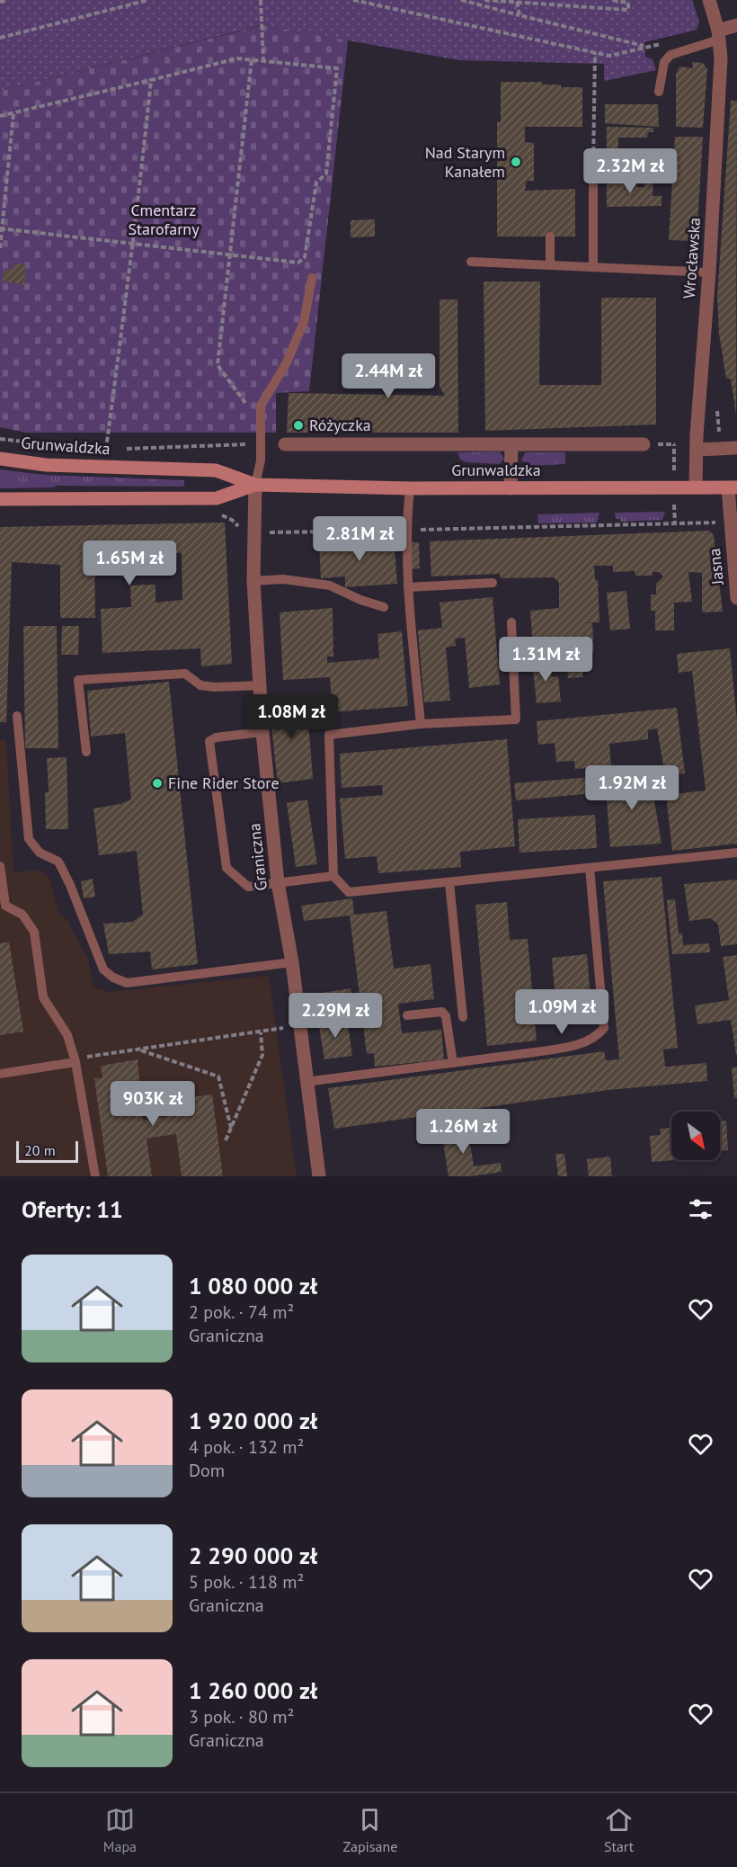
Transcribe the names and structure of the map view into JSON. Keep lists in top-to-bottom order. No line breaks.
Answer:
{"streets":{"main road":["Grunwaldzka"],"street":["Wrocławska","Jasna","Graniczna"]},"crossings":[["Wrocławska","Grunwaldzka"],["Grunwaldzka","Jasna"],["Grunwaldzka","Graniczna"]],"parks":["Cmentarz Starofarny"],"places":["Nad Starym Kanałem","Różyczka","Fine Rider Store"],"scale_bar":"20 m","north":"bottom right","page":{"price":["2.32M zł","2.44M zł","2.81M zł","1.65M zł","1.31M zł","1.08M zł","1.92M zł","1.09M zł","2.29M zł","903K zł","1.26M zł"],"scale":"20 m","heading":"Oferty: 11","list":[{"name":"1 080 000 zł","note":"2 pok. · 74 m² · Graniczna"},{"name":"1 920 000 zł","note":"4 pok. · 132 m² · Dom"},{"name":"2 290 000 zł","note":"5 pok. · 118 m² · Graniczna"},{"name":"1 260 000 zł","note":"3 pok. · 80 m² · Graniczna"}],"tabs":["Mapa","Zapisane","Start"]}}
